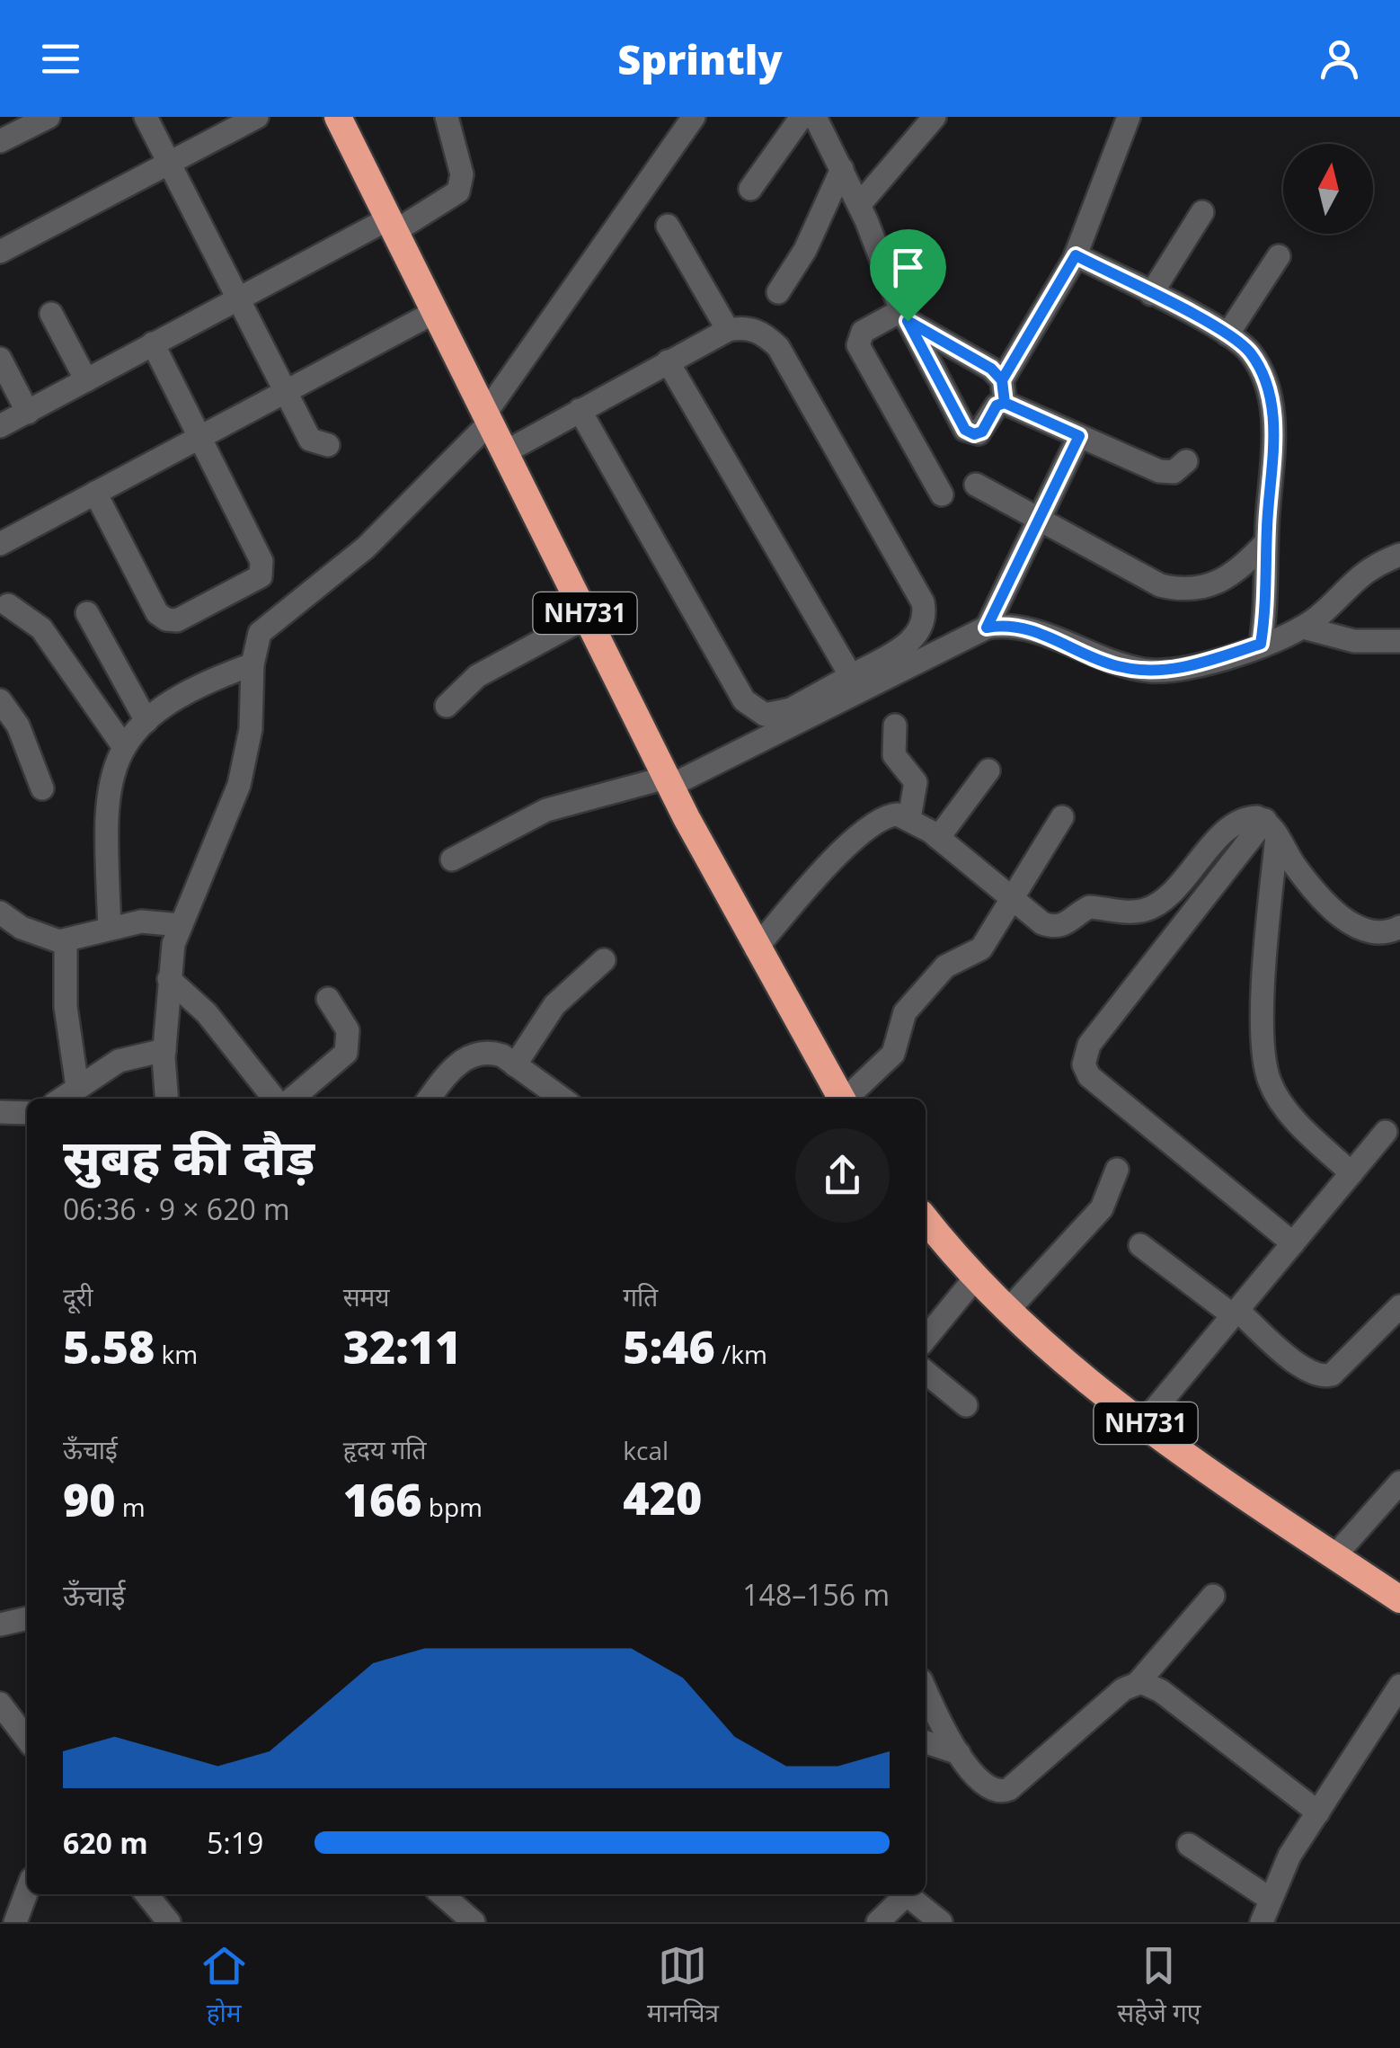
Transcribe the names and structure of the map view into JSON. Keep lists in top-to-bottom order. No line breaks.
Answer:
{"streets":{"highway":["NH731"]},"north":"top","page":{"header":"Sprintly","heading":["सुबह की दौड़","06:36 · 9 × 620 m"],"stats":[["दूरी","5.58 km"],["समय","32:11"],["गति","5:46 /km"],["ऊँचाई","90 m"],["हृदय गति","166 bpm"],["kcal","420"]],"chart":["ऊँचाई","148–156 m"],"list":[{"name":"620 m","note":"5:19"}],"tabs":["होम","मानचित्र","सहेजे गए"]}}
